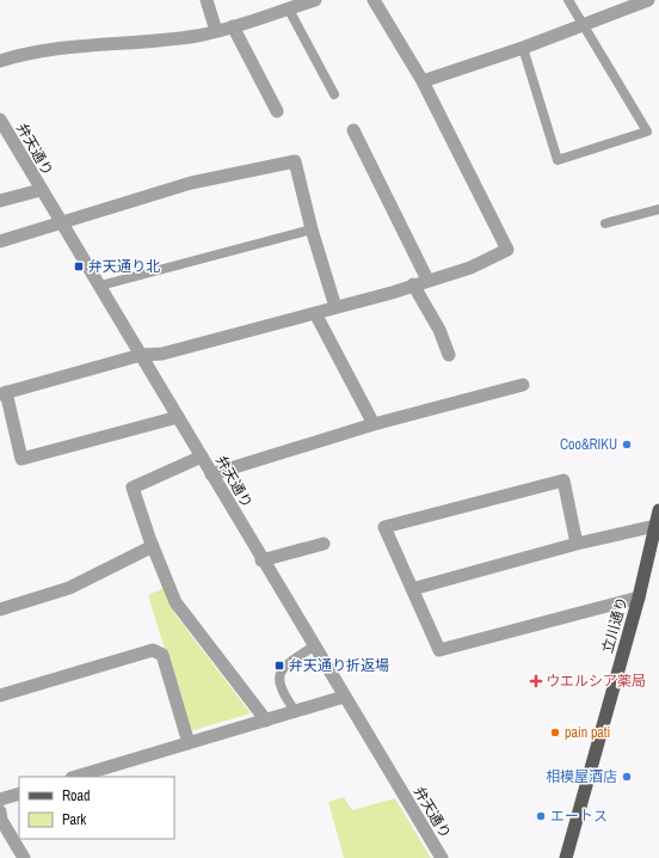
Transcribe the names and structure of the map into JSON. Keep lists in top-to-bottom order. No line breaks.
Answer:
{"streets":{"main road":["立川通り"],"street":["弁天通り"]},"places":{"transit":["弁天通り北","弁天通り折返場"],"other":["Coo&RIKU","pain pati","相模屋酒店","エートス"],"health":["ウエルシア薬局"]},"legend":["Road","Park"]}
